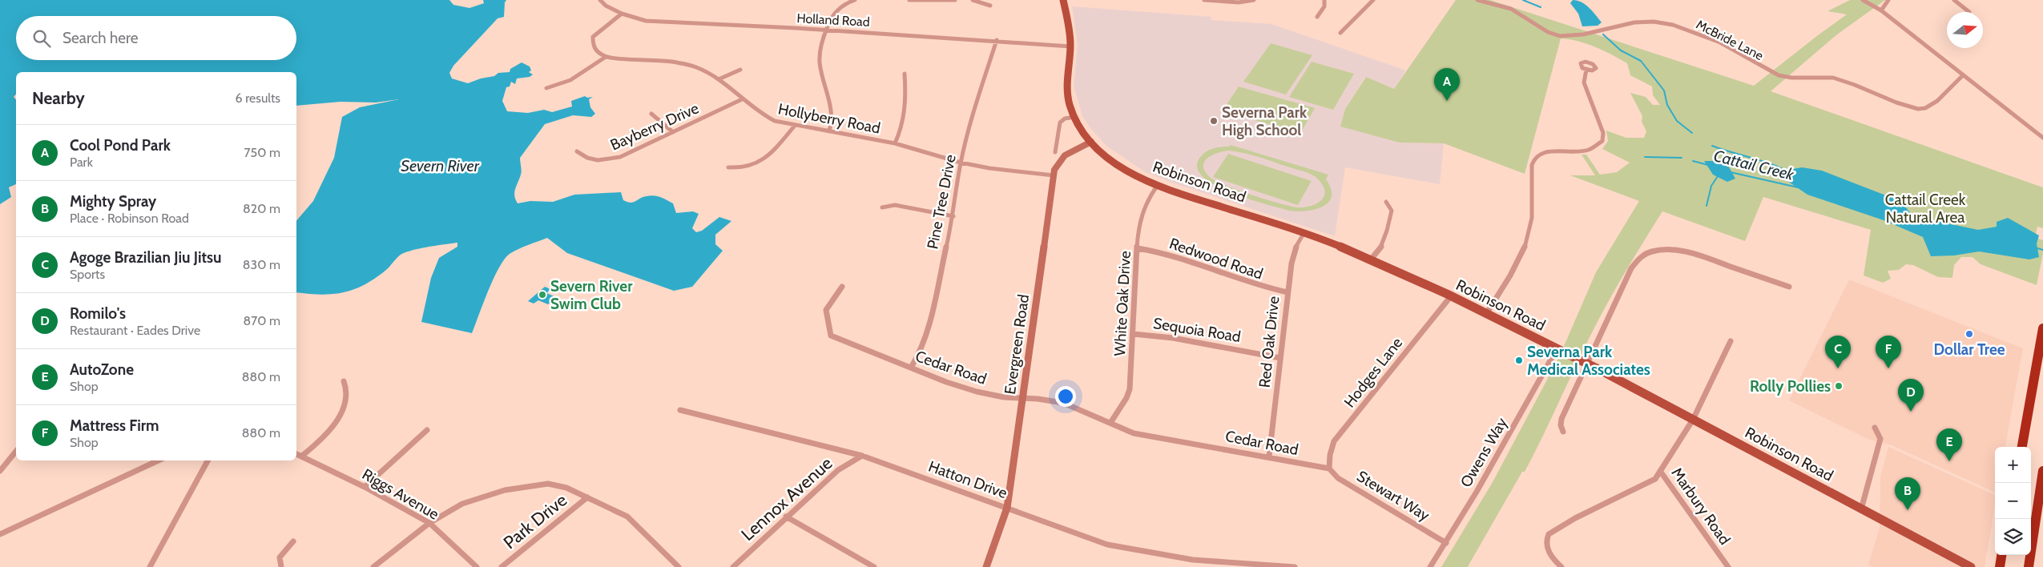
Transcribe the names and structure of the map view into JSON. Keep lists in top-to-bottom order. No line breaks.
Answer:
{"streets":{"main road":["Robinson Road"],"street":["Holland Road","McBride Lane","Hollyberry Road","Bayberry Drive","Pine Tree Drive","Redwood Road","White Oak Drive","Sequoia Road","Red Oak Drive","Evergreen Road","Cedar Road","Hodges Lane","Owens Way","Hatton Drive","Riggs Avenue","Stewart Way","Lennox Avenue","Marbury Road","Park Drive"]},"crossings":[["Holland Road","Robinson Road"],["Holland Road","Pine Tree Drive"],["Hollyberry Road","Bayberry Drive"],["Hollyberry Road","Pine Tree Drive"],["Hollyberry Road","Evergreen Road"],["Robinson Road","White Oak Drive"],["Robinson Road","Red Oak Drive"],["Robinson Road","Evergreen Road"],["Robinson Road","Hodges Lane"],["Robinson Road","Owens Way"],["Robinson Road","Marbury Road"],["Pine Tree Drive","Cedar Road"],["Redwood Road","White Oak Drive"],["Redwood Road","Red Oak Drive"],["White Oak Drive","Sequoia Road"],["White Oak Drive","Cedar Road"],["Sequoia Road","Red Oak Drive"],["Red Oak Drive","Cedar Road"],["Evergreen Road","Cedar Road"],["Evergreen Road","Hatton Drive"],["Cedar Road","Hodges Lane"],["Cedar Road","Stewart Way"],["Hodges Lane","Stewart Way"],["Owens Way","Stewart Way"],["Hatton Drive","Lennox Avenue"]],"water":["Cattail Creek","Severn River"],"parks":["Cattail Creek Natural Area"],"places":["Severna Park High School","Severn River Swim Club","Dollar Tree","Severna Park Medical Associates","Rolly Pollies"],"north":"right","page":{"search":"Search here","pins":["A","C","F","D","E","B"],"heading":["Nearby","6 results"],"list":[{"mark":"A","name":"Cool Pond Park","note":"Park","value":"750 m"},{"mark":"B","name":"Mighty Spray","note":"Place · Robinson Road","value":"820 m"},{"mark":"C","name":"Agoge Brazilian Jiu Jitsu","note":"Sports","value":"830 m"},{"mark":"D","name":"Romilo's","note":"Restaurant · Eades Drive","value":"870 m"},{"mark":"E","name":"AutoZone","note":"Shop","value":"880 m"},{"mark":"F","name":"Mattress Firm","note":"Shop","value":"880 m"}],"map_buttons":["+","−"]}}
